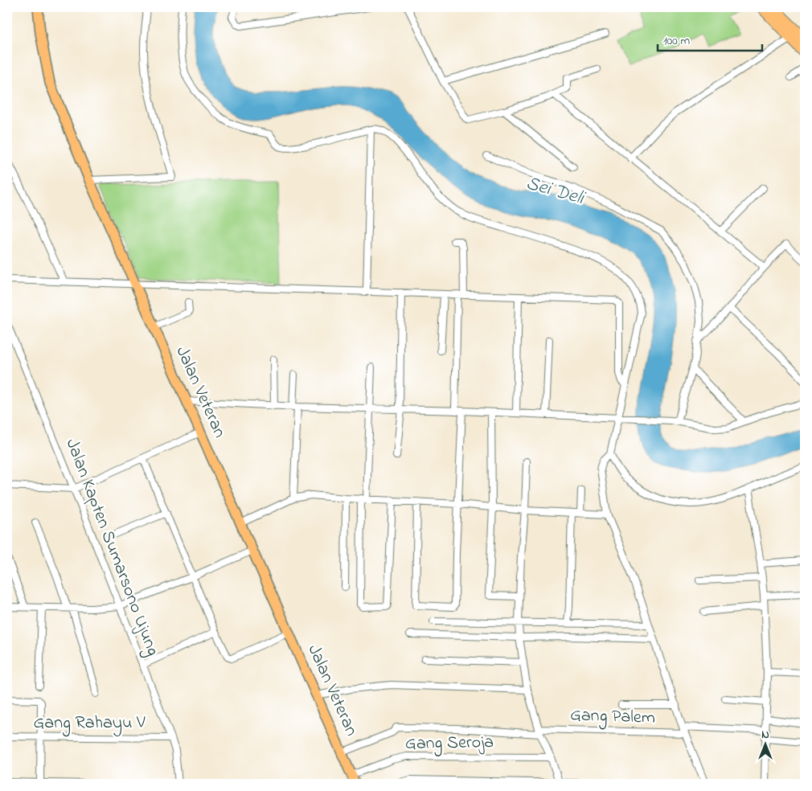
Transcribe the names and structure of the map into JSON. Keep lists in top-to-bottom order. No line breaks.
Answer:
{"streets":{"main road":["Jalan Veteran"],"street":["Jalan Kapten Sumarsono Ujung","Gang Palem","Gang Rahayu V","Gang Seroja"]},"crossings":[["Jalan Veteran","Gang Palem"],["Jalan Veteran","Gang Seroja"],["Jalan Kapten Sumarsono Ujung","Gang Rahayu V"]],"water":["Sei Deli"],"scale_bar":"100 m","north":"top"}
